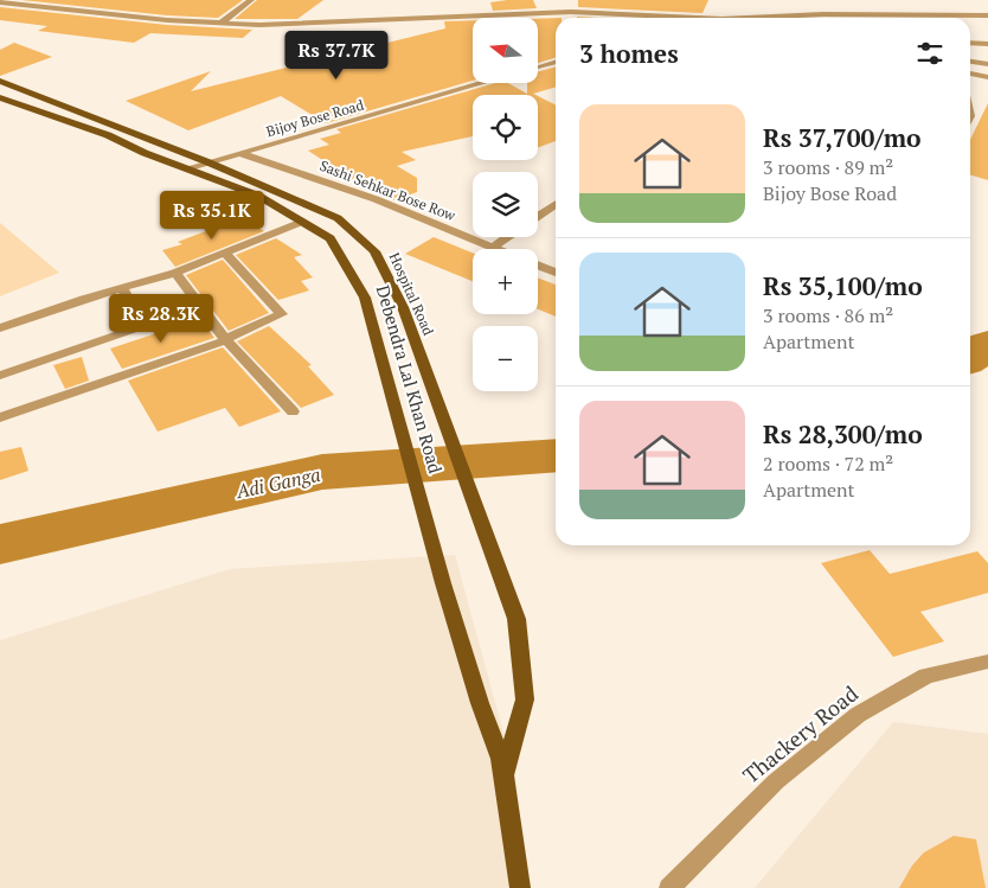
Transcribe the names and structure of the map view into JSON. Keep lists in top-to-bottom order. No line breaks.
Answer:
{"streets":{"main road":["Hospital Road","Debendra Lal Khan Road"],"street":["Bijoy Bose Road","Sashi Sehkar Bose Row","Thackery Road"]},"crossings":[["Bijoy Bose Road","Sashi Sehkar Bose Row"],["Bijoy Bose Road","Hospital Road"],["Bijoy Bose Road","Debendra Lal Khan Road"],["Hospital Road","Debendra Lal Khan Road"]],"water":["Adi Ganga"],"north":"left","page":{"map_buttons":["+","−"],"heading":"3 homes","price":["Rs 37.7K","Rs 35.1K","Rs 28.3K"],"list":[{"name":"Rs 37,700/mo","note":"3 rooms · 89 m² · Bijoy Bose Road"},{"name":"Rs 35,100/mo","note":"3 rooms · 86 m² · Apartment"},{"name":"Rs 28,300/mo","note":"2 rooms · 72 m² · Apartment"}]}}
